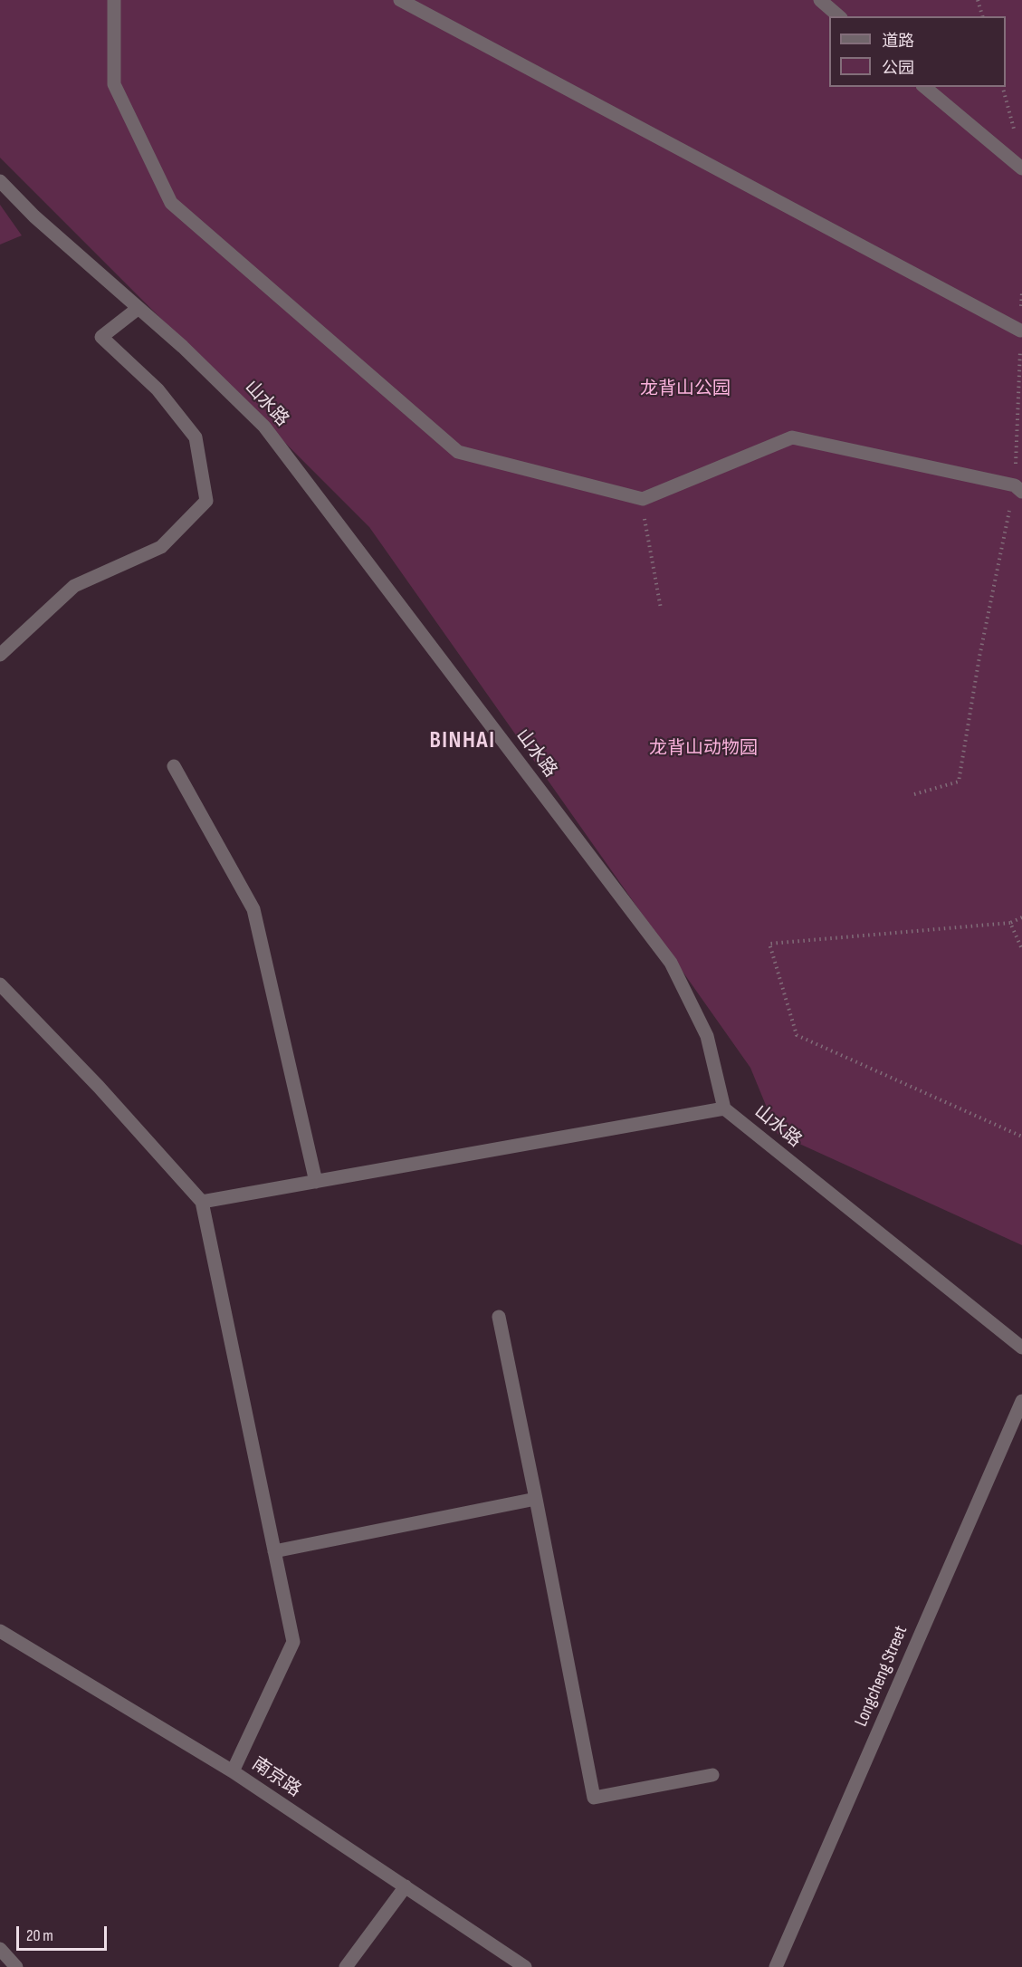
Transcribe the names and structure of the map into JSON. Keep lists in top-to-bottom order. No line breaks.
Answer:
{"streets":{"street":["山水路","Longcheng Street","南京路"]},"districts":["BINHAI"],"parks":["龙背山公园","龙背山动物园"],"legend":["道路","公园"],"scale_bar":"20 m"}
